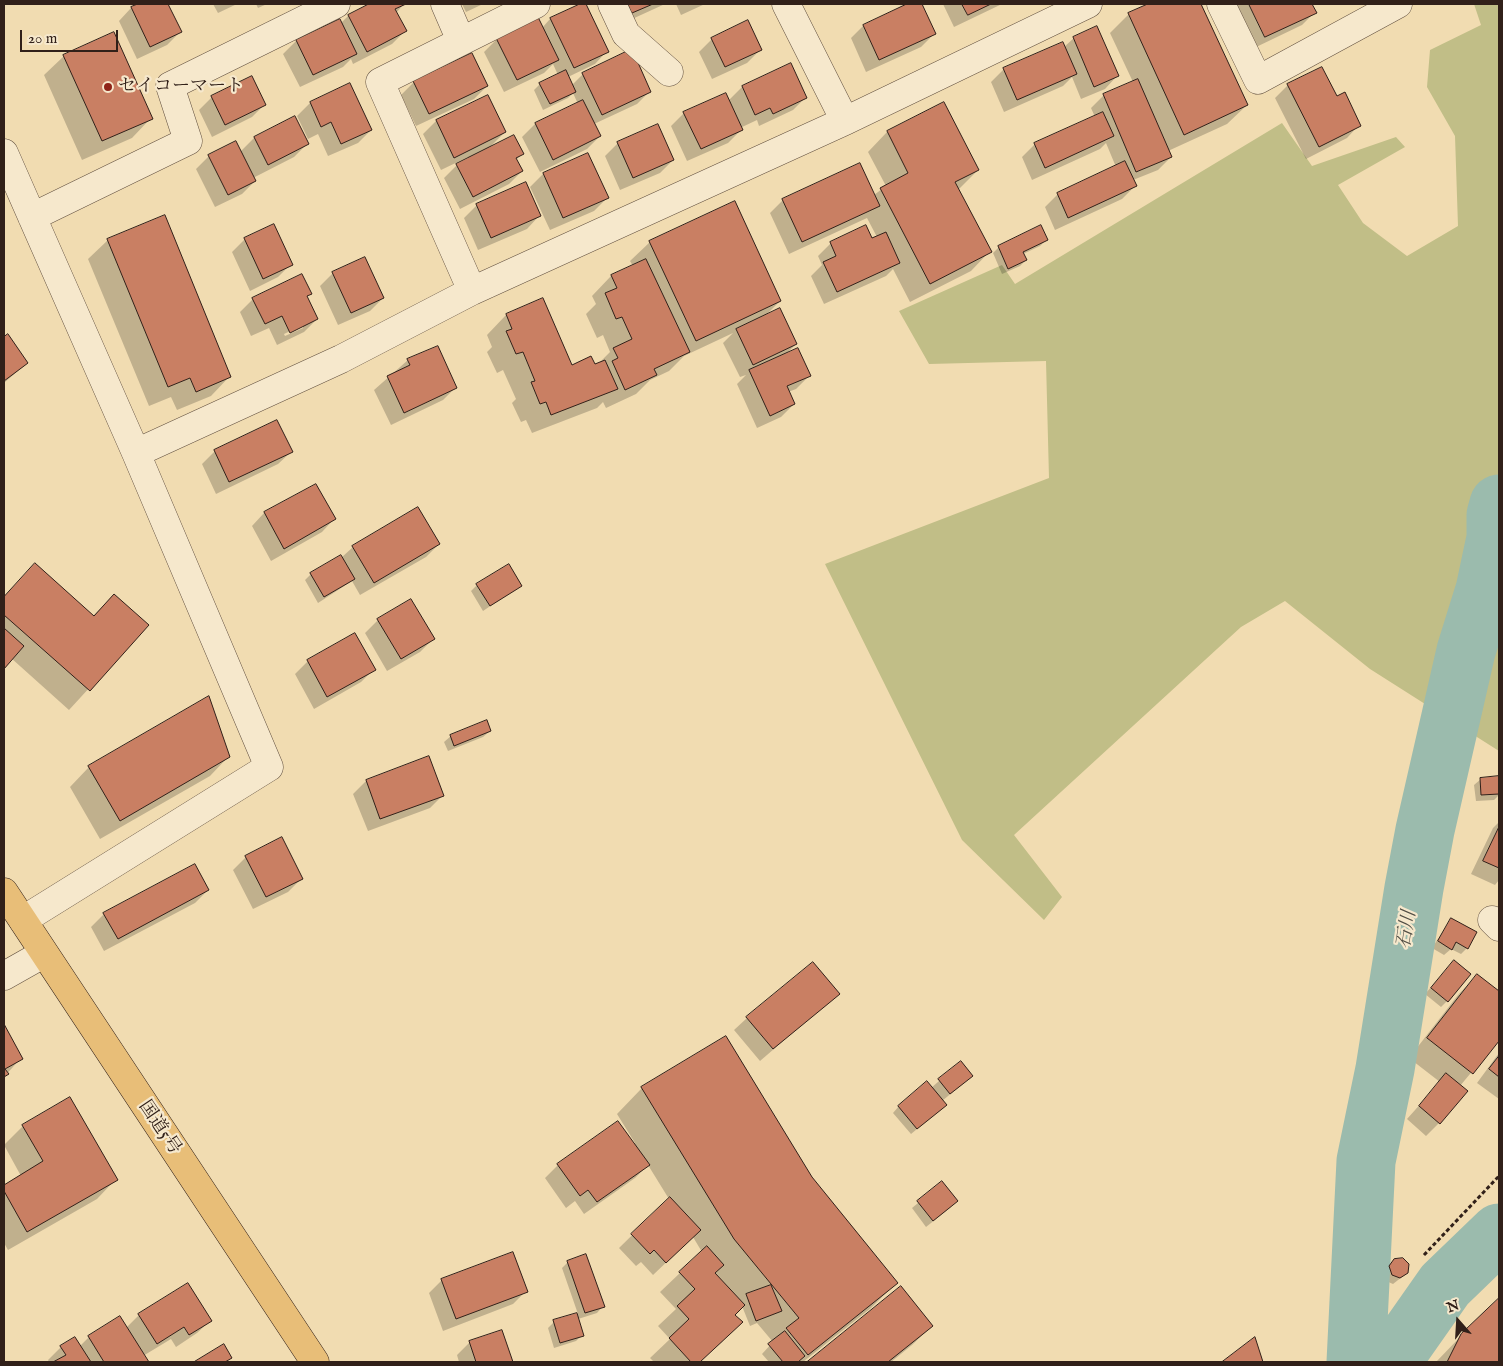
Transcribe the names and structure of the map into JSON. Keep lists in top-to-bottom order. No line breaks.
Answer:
{"streets":{"highway":["国道5号"]},"water":["石川"],"places":["セイコーマート"],"scale_bar":"20 m","north":"top"}
